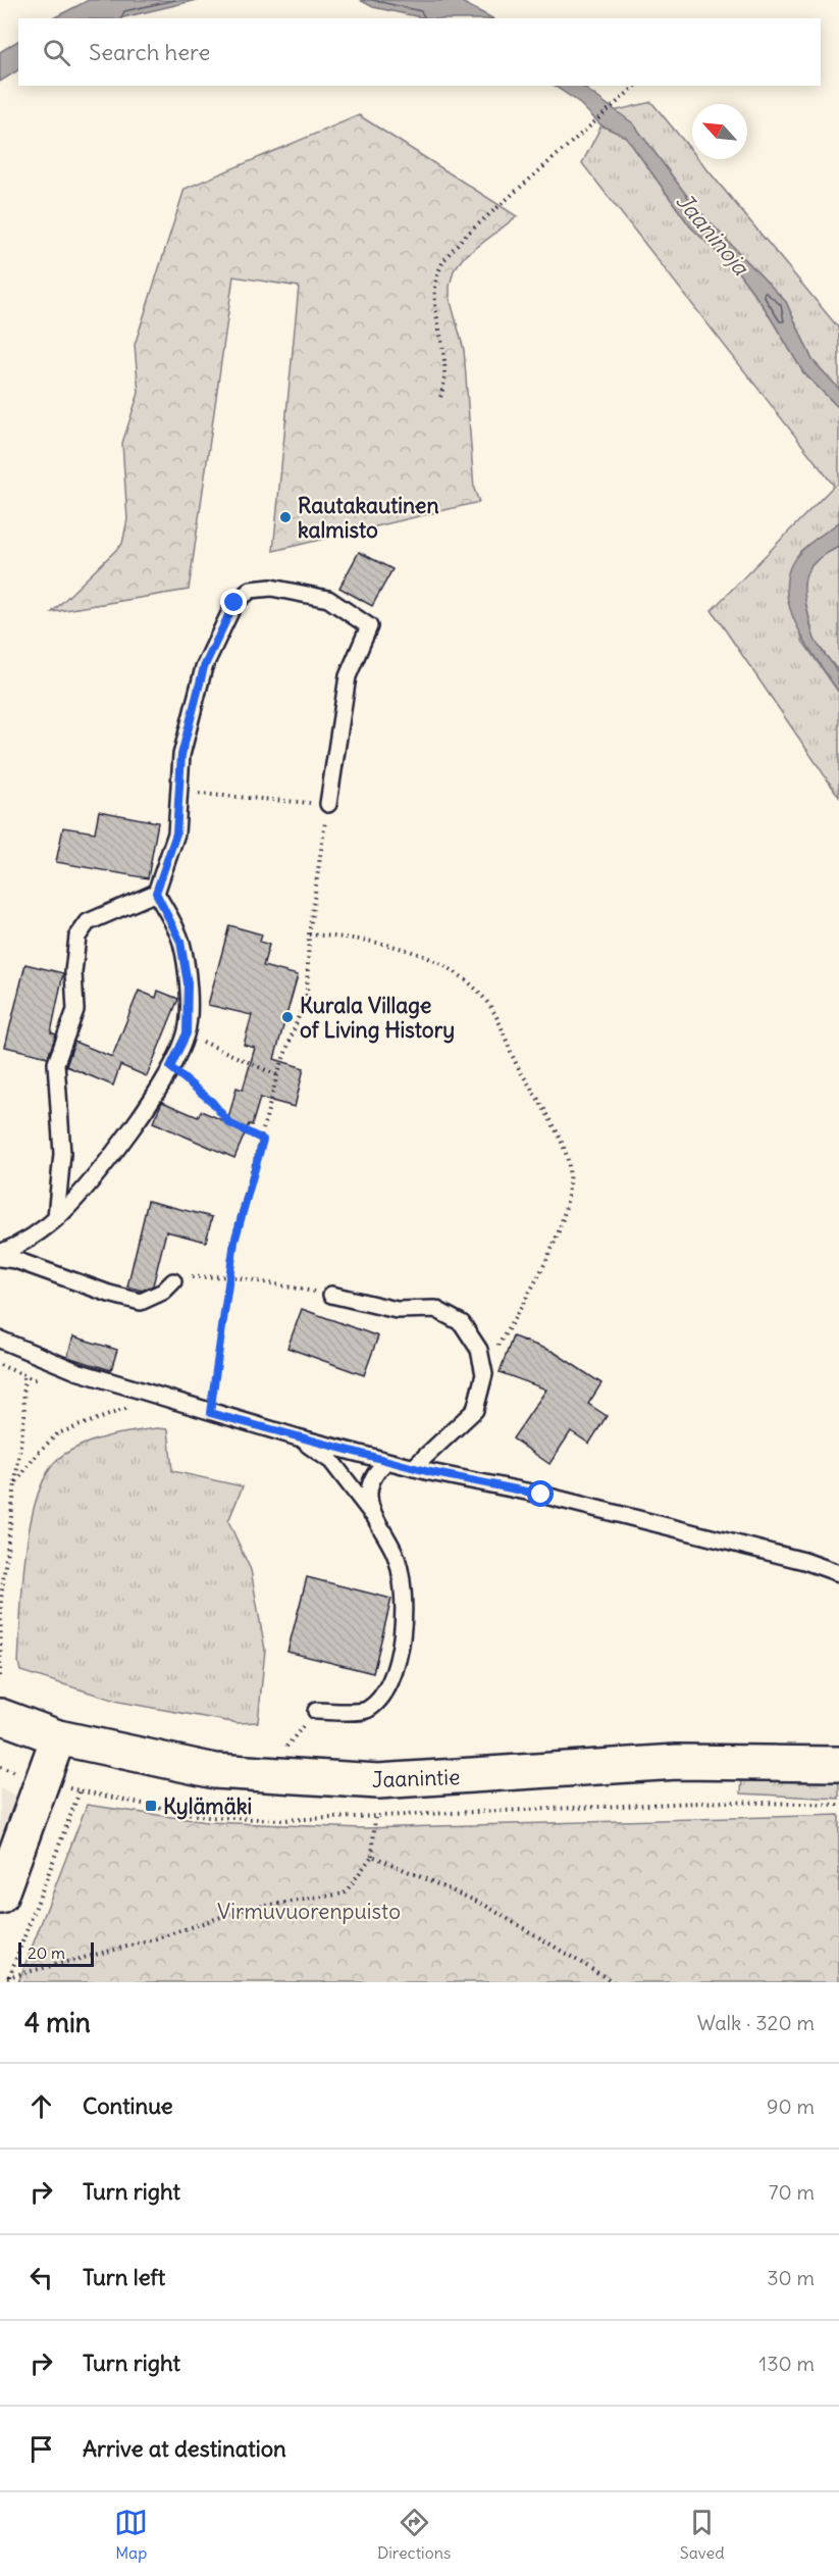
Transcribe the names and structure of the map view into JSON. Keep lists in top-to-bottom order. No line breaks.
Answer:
{"streets":{"main road":["Jaanintie"]},"water":["Jaaninoja"],"parks":["Virmuvuorenpuisto"],"places":{"other":["Rautakautinen kalmisto","Kurala Village of Living History"],"transit":["Kylämäki"]},"scale_bar":"20 m","north":"top left","page":{"search":"Search here","scale":"20 m","heading":["4 min","Walk · 320 m"],"list":[["Continue","90 m"],["Turn right","70 m"],["Turn left","30 m"],["Turn right","130 m"],"Arrive at destination"],"nav":["Map","Directions","Saved"]}}
